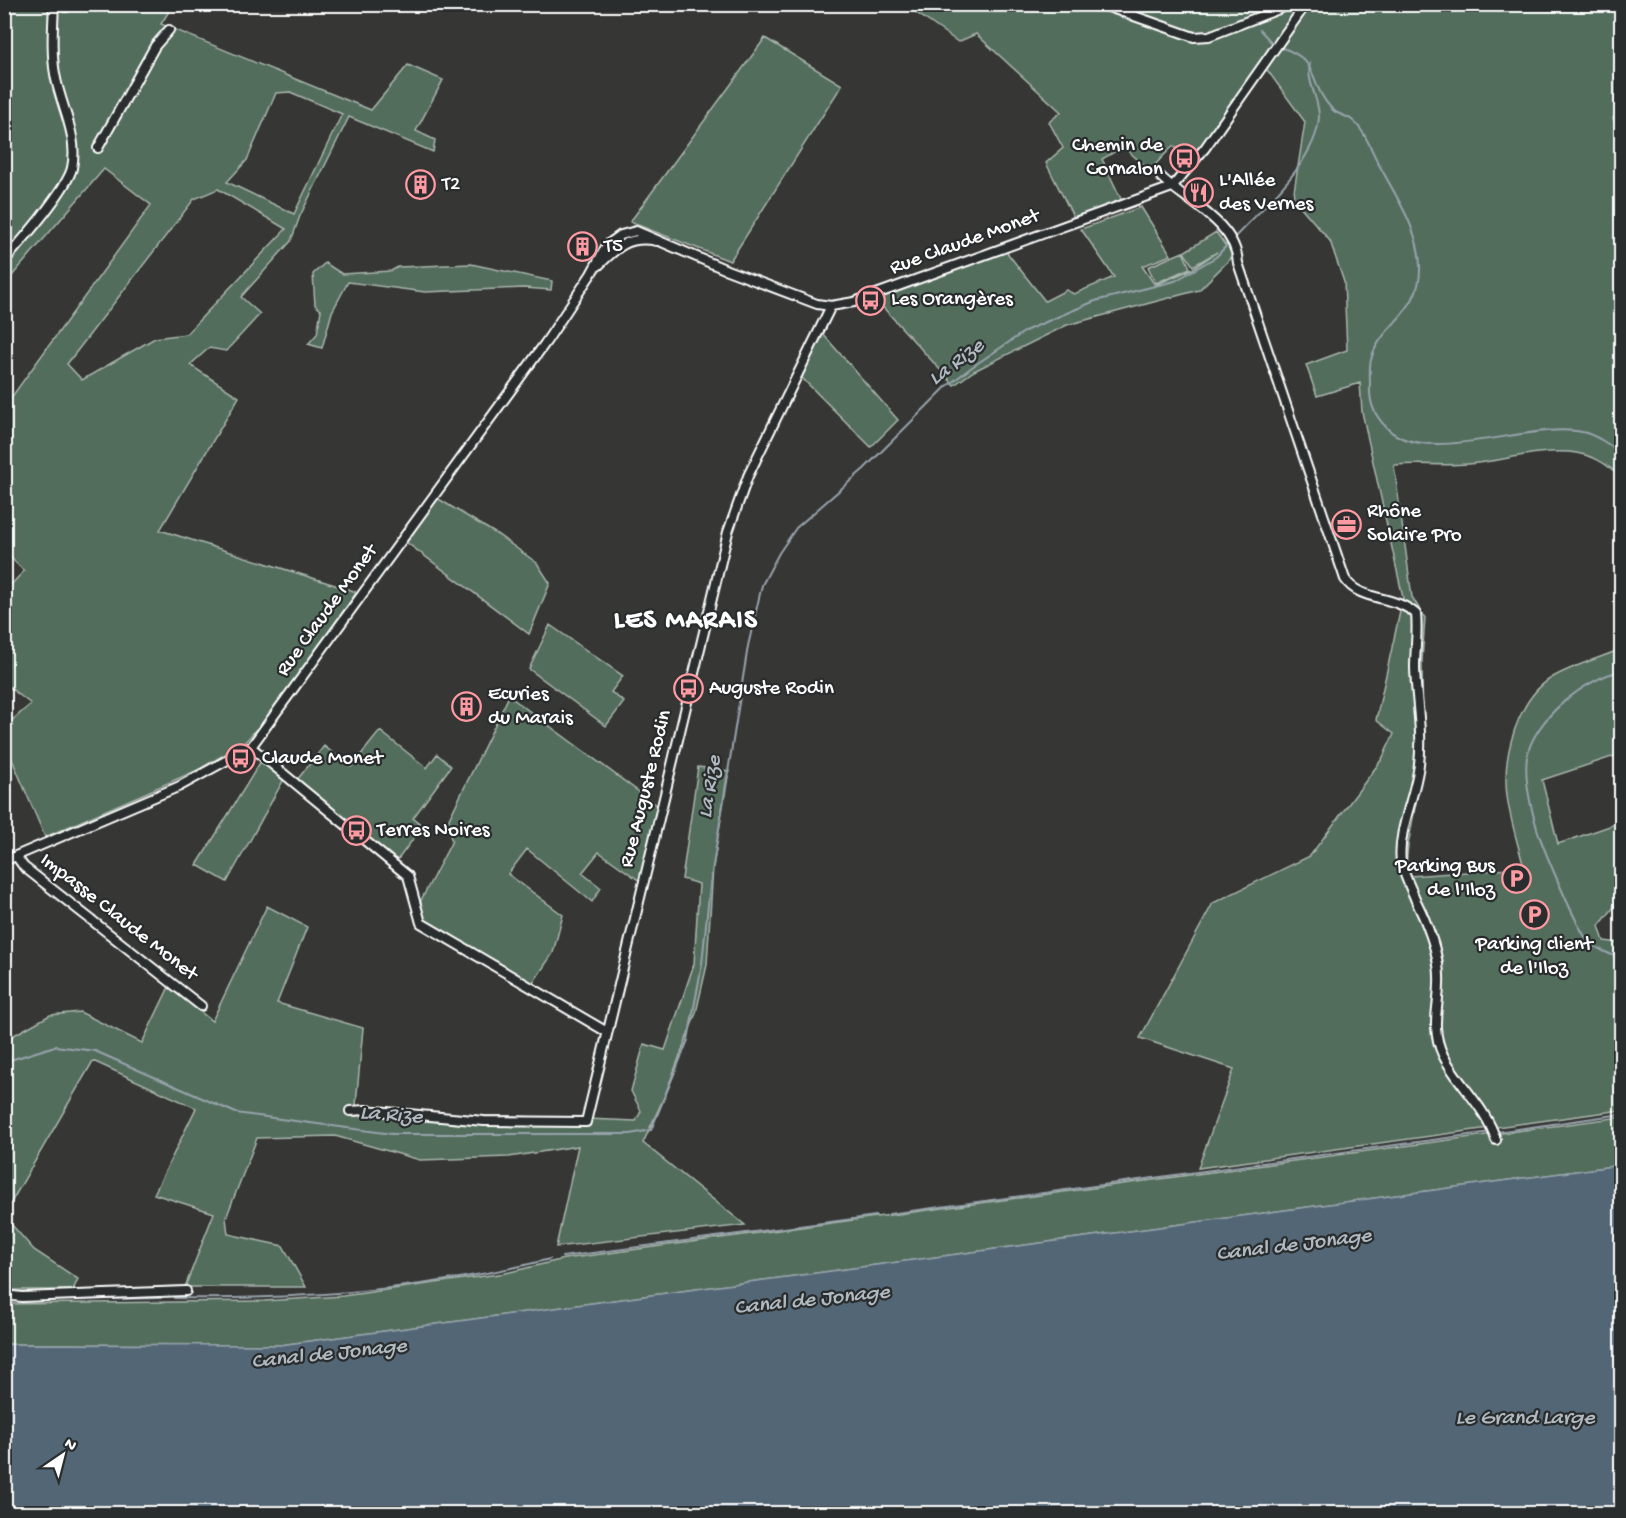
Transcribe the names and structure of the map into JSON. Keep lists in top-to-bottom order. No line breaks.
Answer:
{"streets":{"street":["Rue Claude Monet","Rue Auguste Rodin","Impasse Claude Monet"]},"crossings":[["Rue Claude Monet","Rue Auguste Rodin"],["Rue Claude Monet","Impasse Claude Monet"]],"districts":["LES MARAIS"],"water":["La Rize","Canal de Jonage","Le Grand Large"],"places":{"bus stop":["Chemin de Cornalon","Les Orangères","Auguste Rodin","Claude Monet","Terres Noires"],"building":["T2","T5","Ecuries du Marais"],"restaurant":["L'Allée des Vernes"],"office":["Rhône Solaire Pro"],"parking":["Parking Bus de l'Iloz","Parking client de l'Iloz"]},"north":"top right"}
